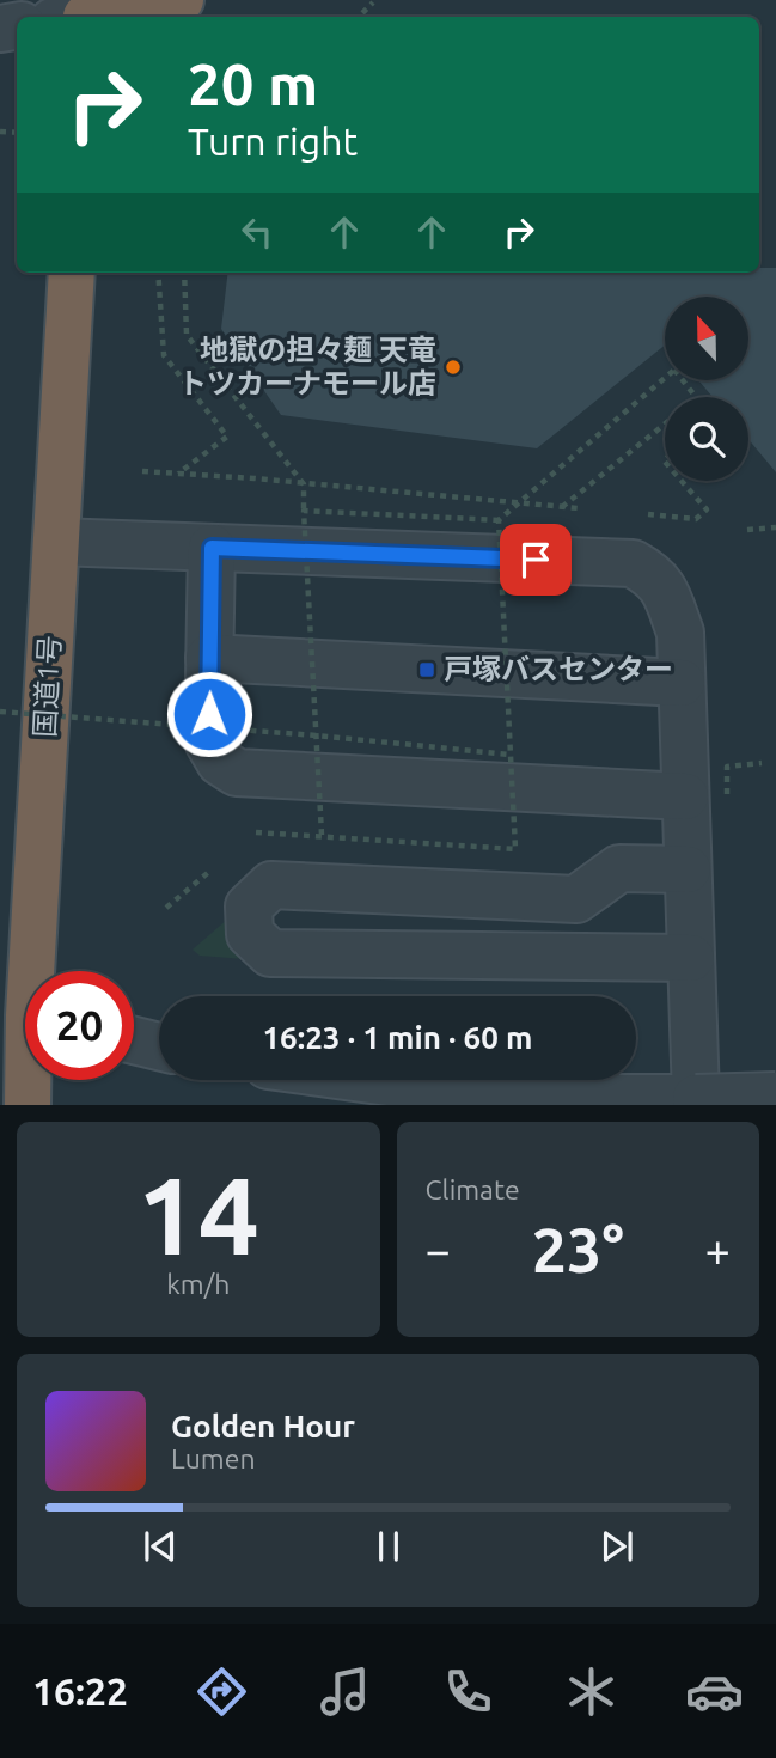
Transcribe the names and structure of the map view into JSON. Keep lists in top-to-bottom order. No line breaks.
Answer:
{"streets":{"highway":["国道1号"]},"places":{"other":["地獄の担々麺 天竜 トツカーナモール店"],"transit":["戸塚バスセンター"]},"north":"top","page":{"turn":["20 m","Turn right"],"limit":"20","trip":"16:23 · 1 min · 60 m","tile":[["14","km/h"],"Climate"],"heat":["−","23°","+"],"song":["Golden Hour","Lumen"],"tabs":"16:22"}}
